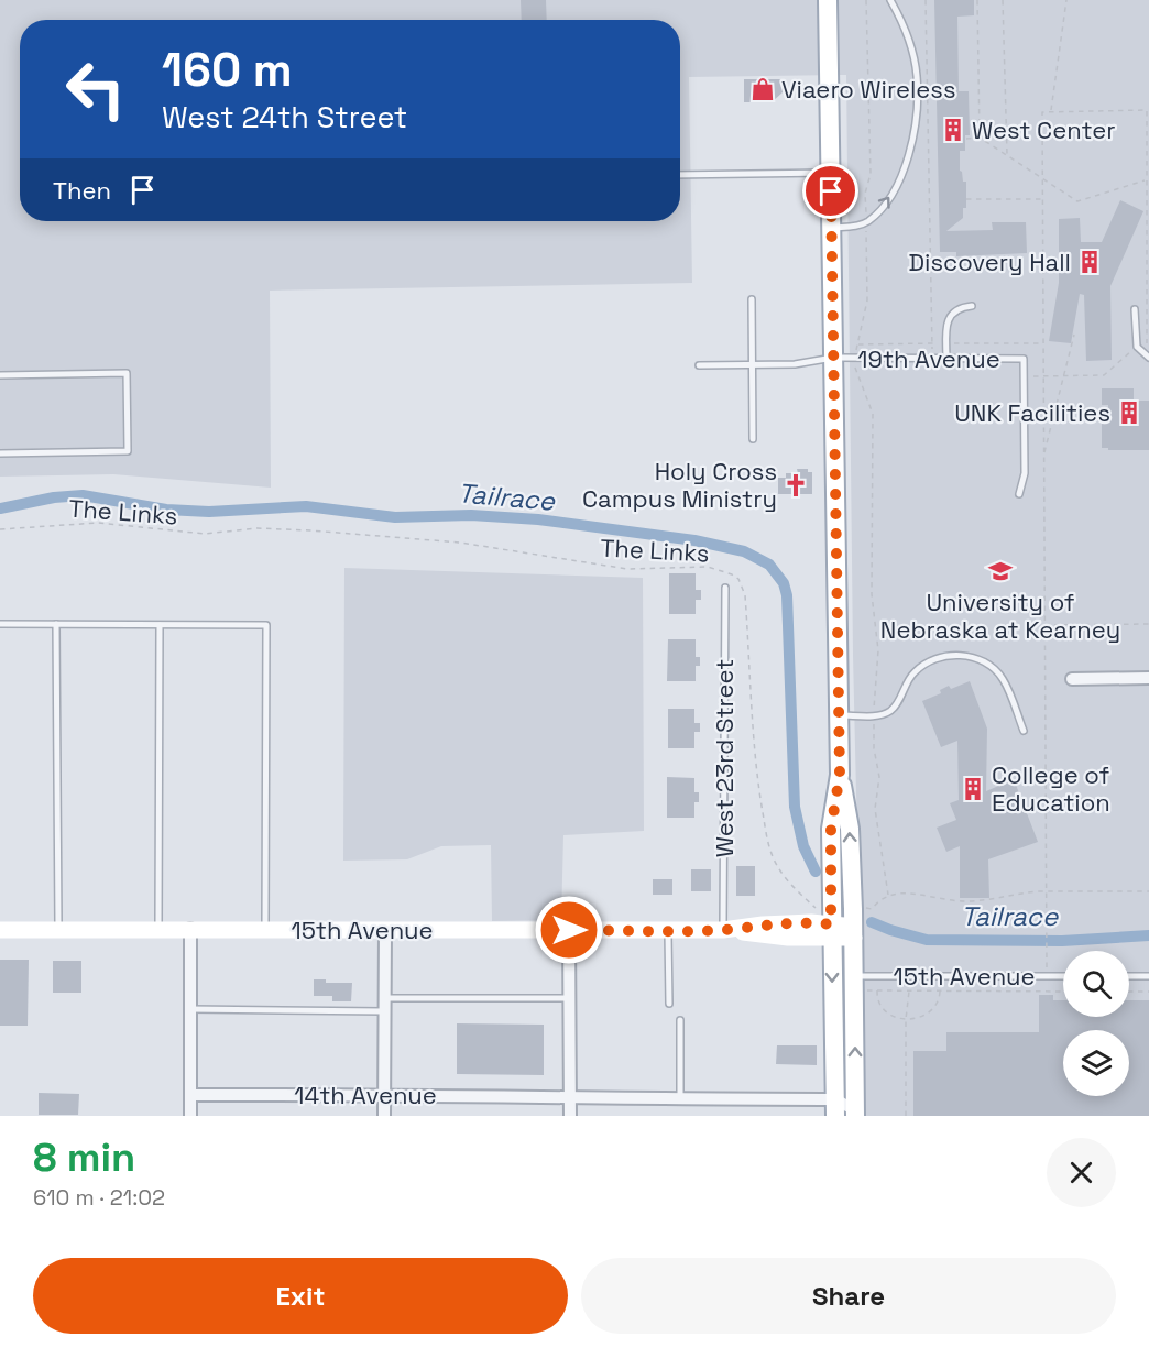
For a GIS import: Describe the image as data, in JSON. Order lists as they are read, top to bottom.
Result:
{
  "streets": {
    "street": ["15th Avenue", "14th Avenue"],
    "lane": ["19th Avenue", "West 23rd Street"],
    "path": ["The Links"]
  },
  "crossings": [
    ["The Links", "15th Avenue"],
    ["West 23rd Street", "15th Avenue"]
  ],
  "water": ["Tailrace"],
  "places": {
    "shop": ["Viaero Wireless"],
    "building": [
      "West Center",
      "Discovery Hall",
      "UNK Facilities",
      "College of Education"
    ],
    "church": ["Holy Cross Campus Ministry"],
    "school or university": ["University of Nebraska at Kearney"]
  },
  "page": {
    "turn": ["160 m", "West 24th Street"],
    "then": "Then",
    "heading": ["8 min", "610 m · 21:02"],
    "buttons": ["Exit", "Share"]
  }
}
